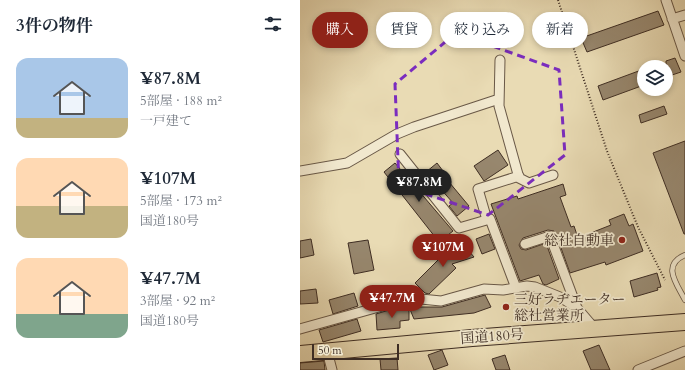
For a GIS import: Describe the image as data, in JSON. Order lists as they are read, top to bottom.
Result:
{
  "streets": {
    "highway": ["国道180号"]
  },
  "places": ["総社自動車", "三好ラヂエーター 総社営業所"],
  "scale_bar": "50 m",
  "page": {
    "heading": "3件の物件",
    "chip": [
      "購入",
      "賃貸",
      "絞り込み",
      "新着"
    ],
    "list": [
      {
        "name": "¥87.8M",
        "note": "5部屋 · 188 m² · 一戸建て"
      },
      {
        "name": "¥107M",
        "note": "5部屋 · 173 m² · 国道180号"
      },
      {
        "name": "¥47.7M",
        "note": "3部屋 · 92 m² · 国道180号"
      }
    ],
    "price": ["¥87.8M", "¥107M", "¥47.7M"],
    "scale": "50 m"
  }
}
